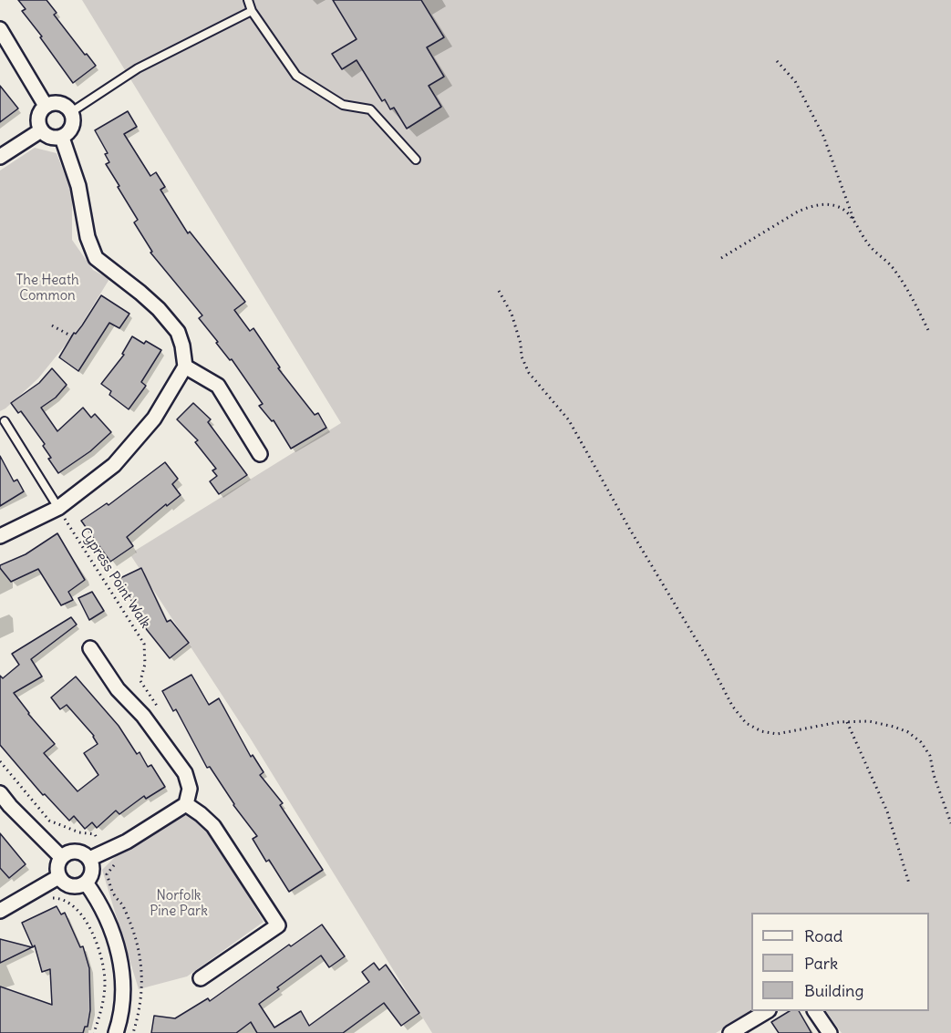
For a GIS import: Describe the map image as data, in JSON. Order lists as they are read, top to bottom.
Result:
{
  "streets": {
    "path": ["Cypress Point Walk"]
  },
  "parks": ["The Heath Common", "Norfolk Pine Park"],
  "legend": ["Road", "Park", "Building"]
}
